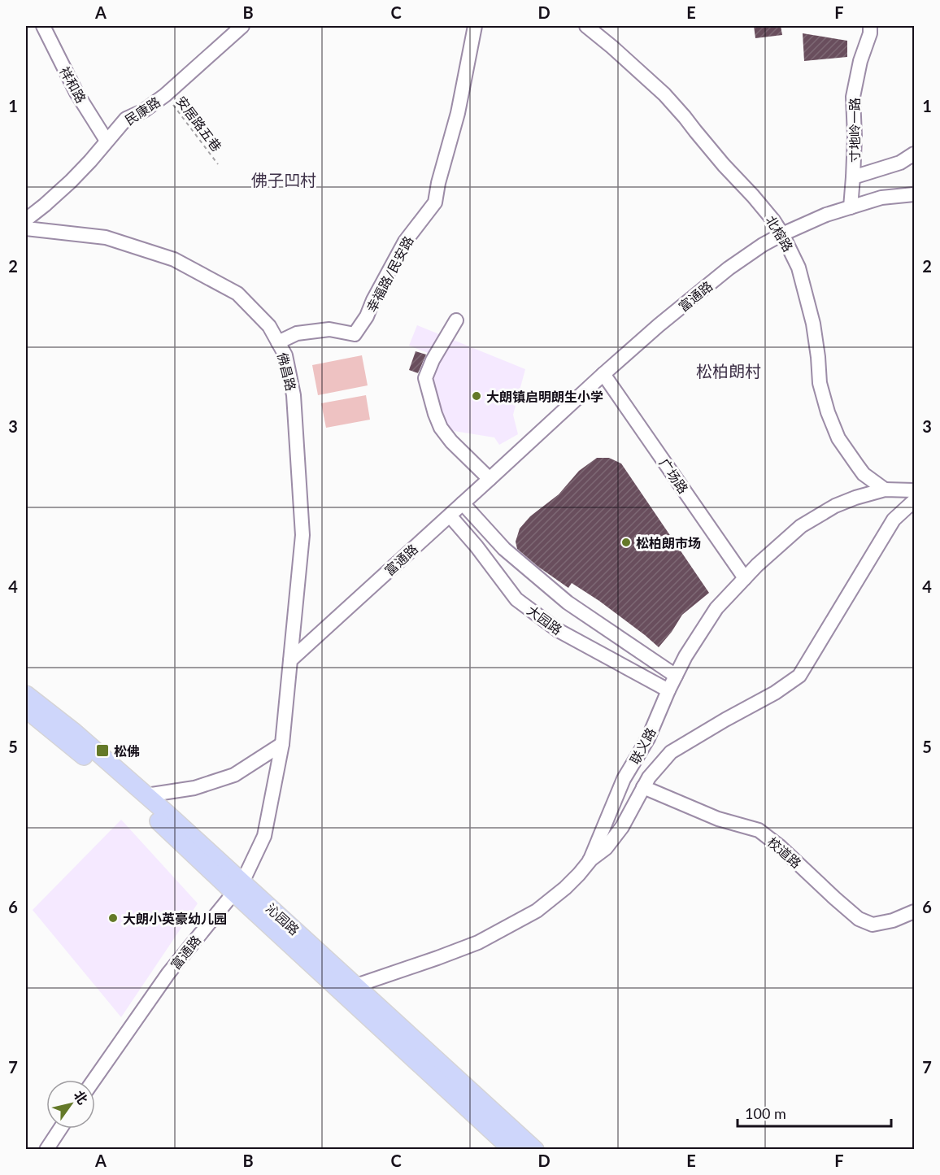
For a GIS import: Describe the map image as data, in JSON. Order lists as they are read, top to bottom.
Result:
{
  "streets": {
    "main road": ["沁园路"],
    "street": [
      "祥和路",
      "民康路",
      "寸地岭一路",
      "北榕路",
      "幸福路/民安路",
      "富通路",
      "佛昌路",
      "广场路",
      "大园路",
      "联义路",
      "校道路"
    ],
    "path": ["安居路五巷"]
  },
  "crossings": [
    ["祥和路", "民康路"],
    ["民康路", "安居路五巷"],
    ["寸地岭一路", "富通路"],
    ["北榕路", "富通路"],
    ["北榕路", "联义路"],
    ["幸福路/民安路", "佛昌路"],
    ["富通路", "佛昌路"],
    ["富通路", "广场路"],
    ["富通路", "大园路"],
    ["富通路", "沁园路"],
    ["广场路", "联义路"],
    ["大园路", "联义路"],
    ["联义路", "沁园路"]
  ],
  "districts": ["佛子凹村", "松柏朗村"],
  "places": {
    "other": ["大朗镇启明朗生小学", "松柏朗市场", "大朗小英豪幼儿园"],
    "transit": ["松佛"]
  },
  "scale_bar": "100 m",
  "north": "top right",
  "grid": {
    "columns": [
      "A",
      "B",
      "C",
      "D",
      "E",
      "F"
    ],
    "rows": [
      "1",
      "2",
      "3",
      "4",
      "5",
      "6",
      "7"
    ]
  }
}
